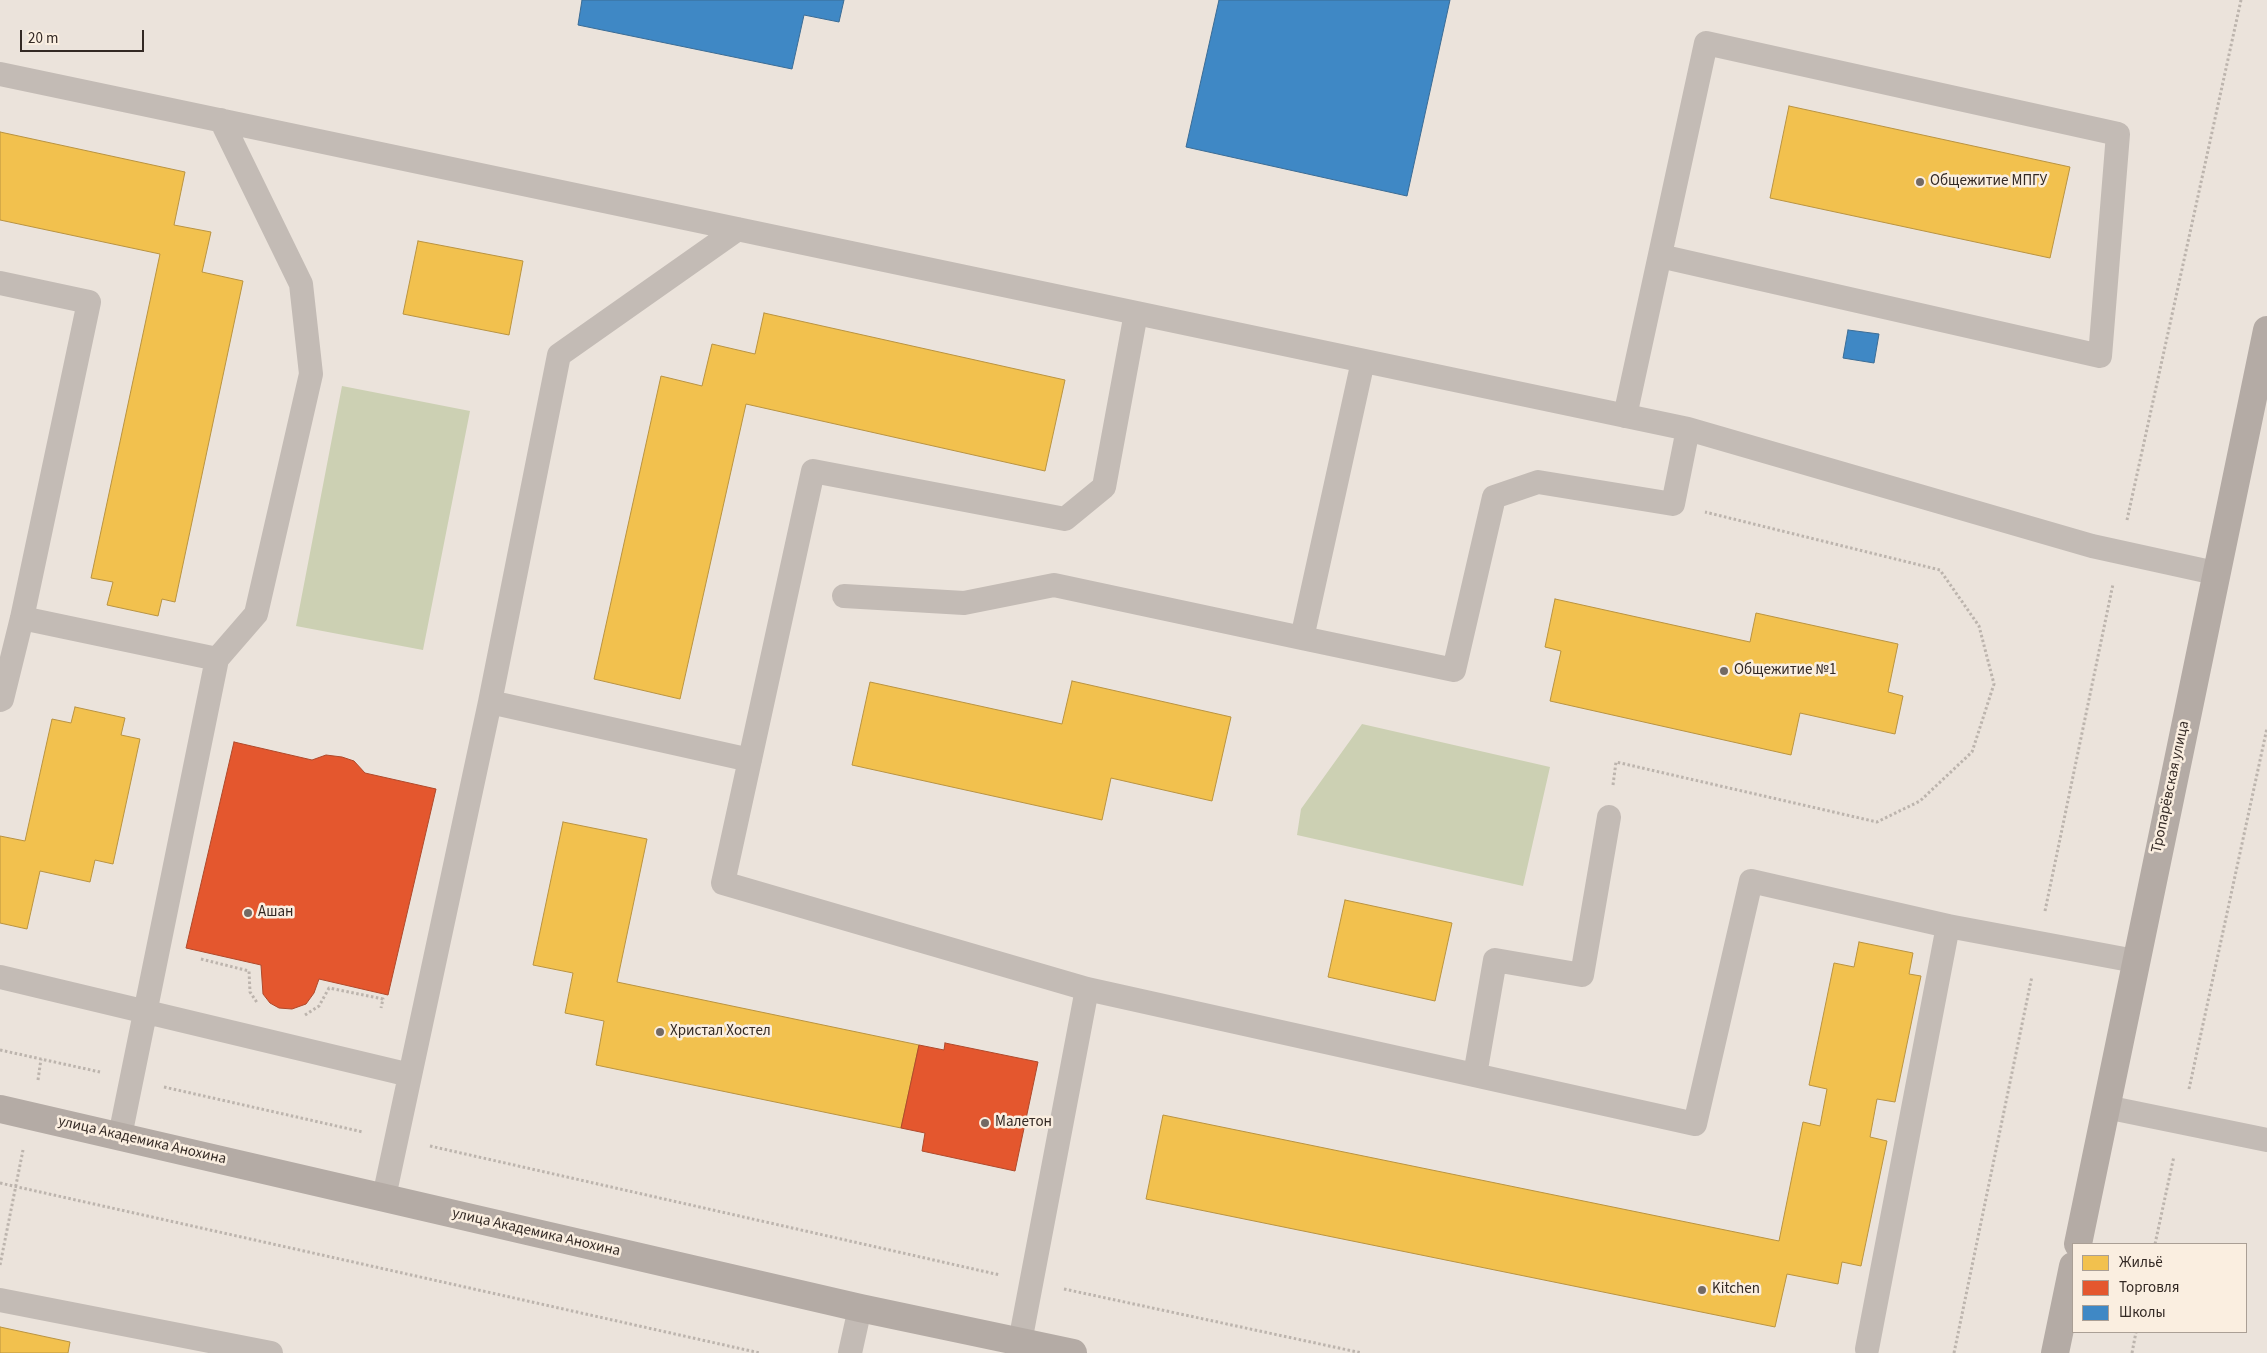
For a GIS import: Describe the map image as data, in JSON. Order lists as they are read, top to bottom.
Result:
{
  "streets": {
    "street": ["Тропарёвская улица", "улица Академика Анохина"]
  },
  "places": [
    "Общежитие МПГУ",
    "Общежитие №1",
    "Ашан",
    "Христал Хостел",
    "Малетон",
    "Kitchen"
  ],
  "legend": ["Жильё", "Торговля", "Школы"],
  "scale_bar": "20 m"
}
